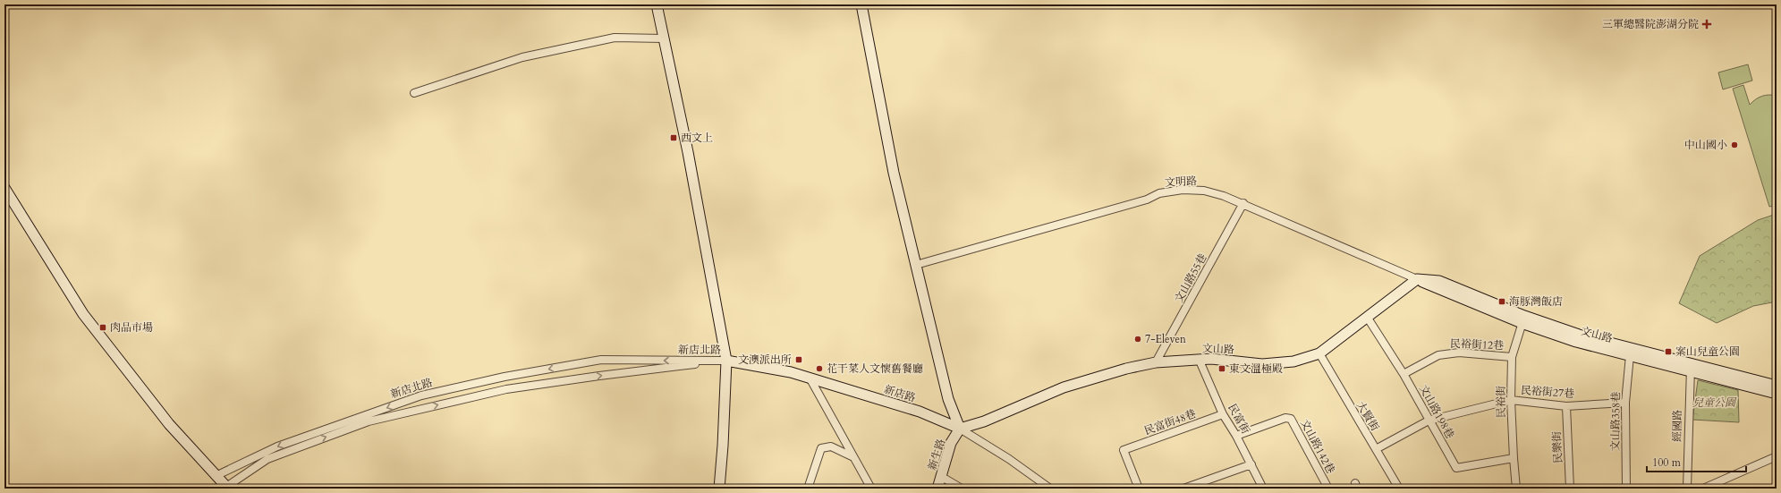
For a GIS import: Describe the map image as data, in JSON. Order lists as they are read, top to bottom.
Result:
{
  "streets": {
    "main road": ["文山路", "新店路", "新生路"],
    "street": [
      "文明路",
      "文山路55巷",
      "民裕街12巷",
      "新店北路",
      "民裕街27巷",
      "民裕街",
      "文山路198巷",
      "大賢街",
      "民富街",
      "文山路358巷",
      "民富街48巷",
      "經國路",
      "文山路142巷",
      "民樂街"
    ]
  },
  "crossings": [
    ["文明路", "文山路55巷"],
    ["文明路", "文山路"],
    ["文山路55巷", "文山路"],
    ["文山路", "新店路"],
    ["文山路", "民裕街"],
    ["文山路", "文山路198巷"],
    ["文山路", "大賢街"],
    ["文山路", "民富街"],
    ["文山路", "文山路358巷"],
    ["文山路", "經國路"],
    ["文山路", "新生路"],
    ["民裕街12巷", "民裕街"],
    ["民裕街12巷", "文山路198巷"],
    ["新店北路", "新店路"],
    ["民裕街27巷", "民裕街"],
    ["民裕街27巷", "文山路358巷"],
    ["民裕街27巷", "民樂街"],
    ["新店路", "新生路"],
    ["民裕街", "文山路198巷"],
    ["民富街", "民富街48巷"],
    ["民富街", "文山路142巷"]
  ],
  "parks": ["兒童公園"],
  "places": {
    "health": ["三軍總醫院澎湖分院"],
    "transit": [
      "西文上",
      "海豚灣飯店",
      "肉品市場",
      "案山兒童公園",
      "文澳派出所",
      "東文溫極殿"
    ],
    "other": ["中山國小", "7-Eleven", "花干菜人文懷舊餐廳"]
  },
  "scale_bar": "100 m"
}
